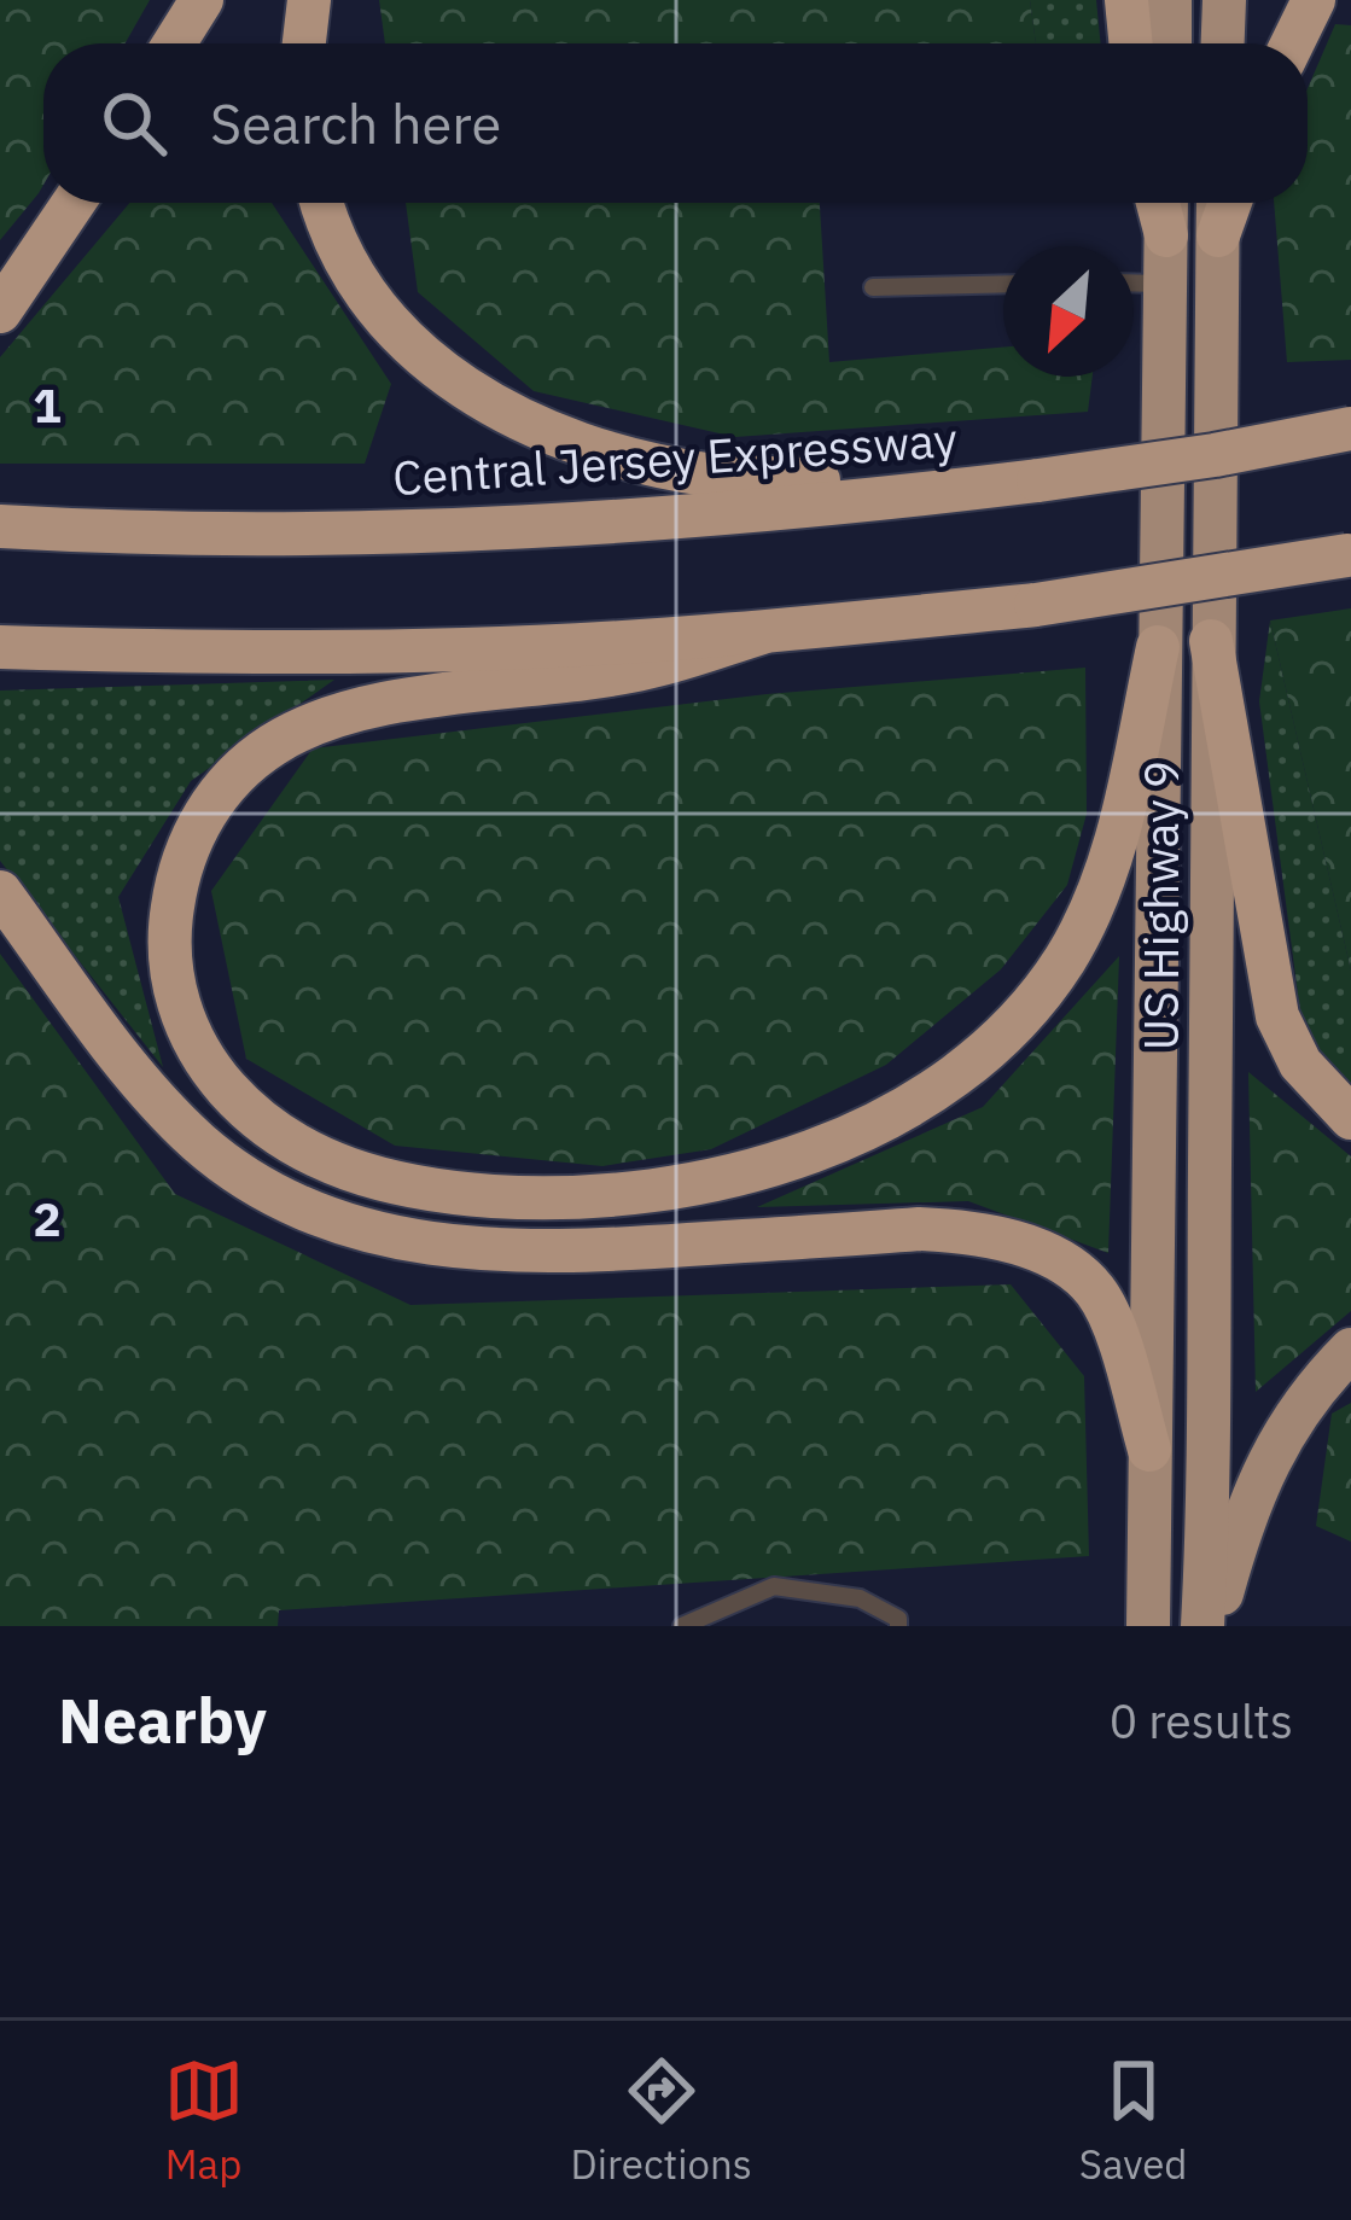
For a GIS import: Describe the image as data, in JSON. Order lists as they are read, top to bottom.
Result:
{
  "streets": {
    "highway": ["Central Jersey Expressway", "US Highway 9"]
  },
  "north": "bottom left",
  "page": {
    "search": "Search here",
    "heading": ["Nearby", "0 results"],
    "nav": ["Map", "Directions", "Saved"]
  },
  "grid": {
    "rows": ["1", "2"]
  }
}
